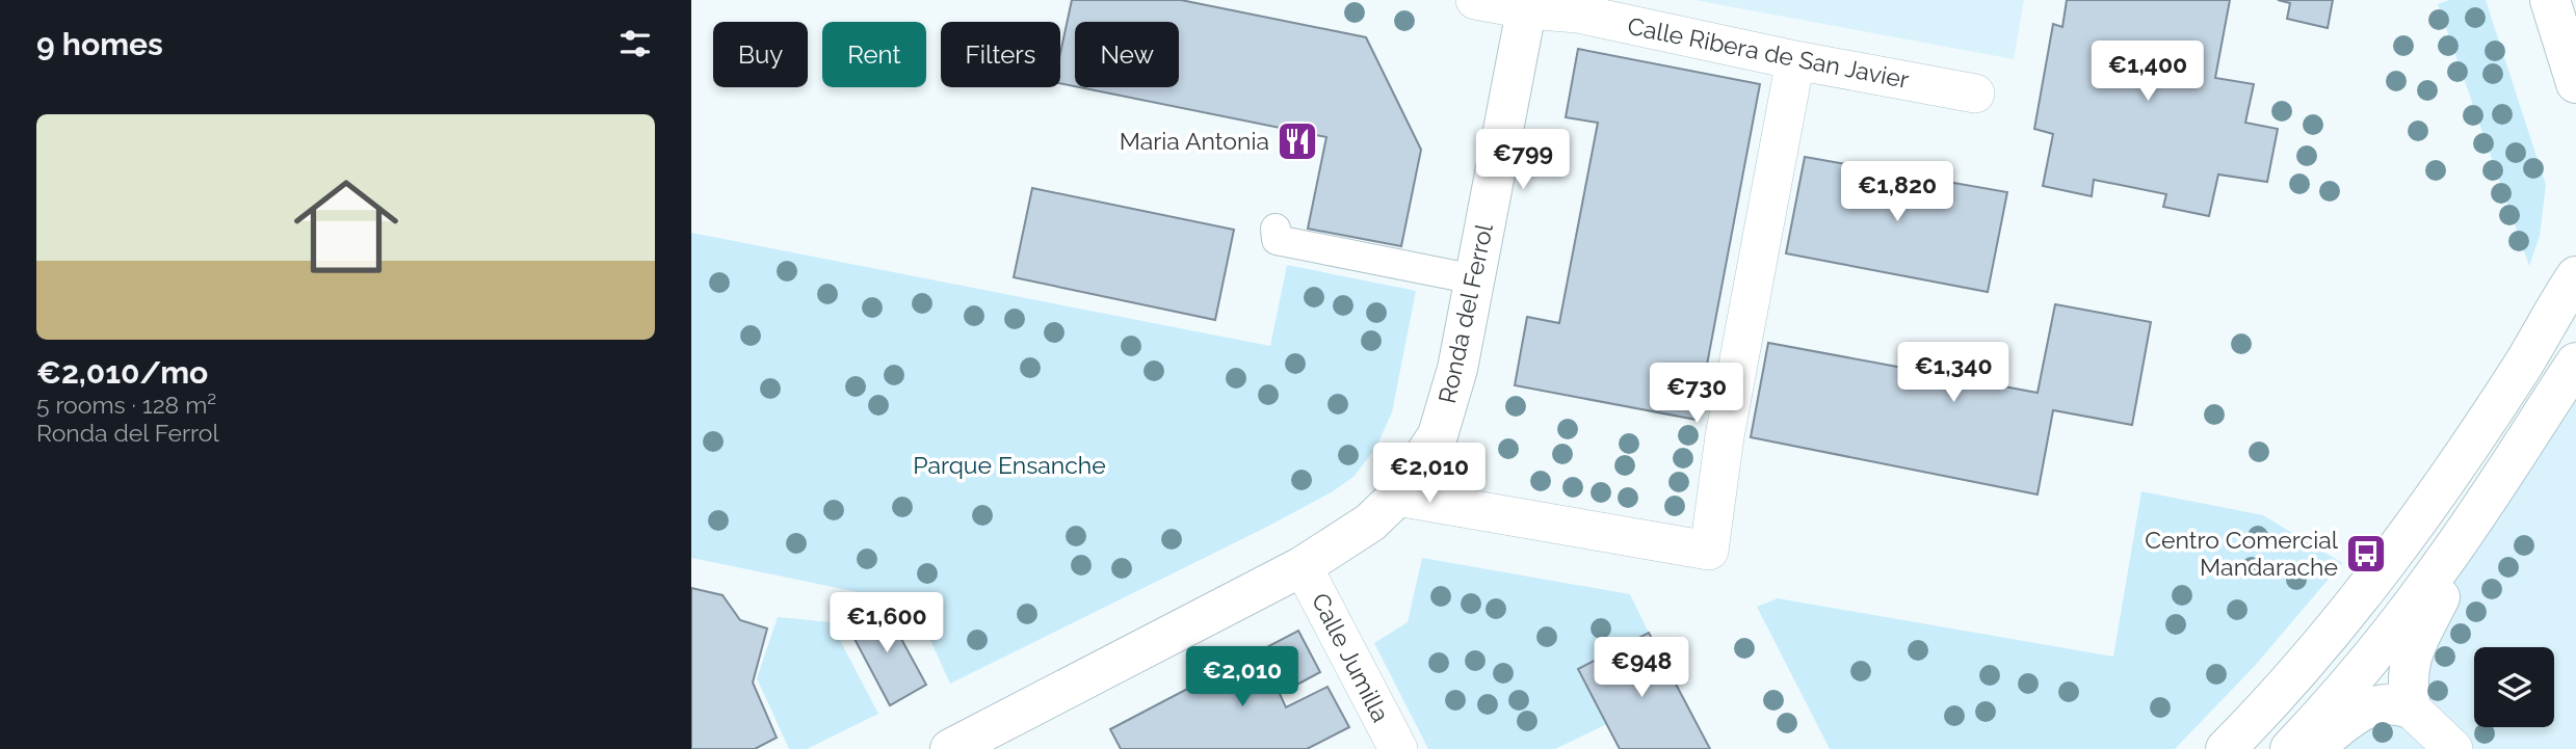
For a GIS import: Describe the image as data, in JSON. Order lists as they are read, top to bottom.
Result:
{
  "streets": {
    "main road": ["Ronda del Ferrol"],
    "street": ["Calle Ribera de San Javier", "Calle Jumilla"]
  },
  "crossings": [
    ["Calle Ribera de San Javier", "Ronda del Ferrol"],
    ["Ronda del Ferrol", "Calle Jumilla"]
  ],
  "parks": ["Parque Ensanche"],
  "places": {
    "restaurant": ["Maria Antonia"],
    "bus stop": ["Centro Comercial Mandarache"]
  },
  "page": {
    "heading": "9 homes",
    "chip": [
      "Buy",
      "Rent",
      "Filters",
      "New"
    ],
    "price": [
      "€1,400",
      "€799",
      "€1,820",
      "€1,340",
      "€730",
      "€2,010",
      "€1,600",
      "€948",
      "€2,010"
    ],
    "list": [
      {
        "name": "€2,010/mo",
        "note": "5 rooms · 128 m² · Ronda del Ferrol"
      }
    ]
  }
}
